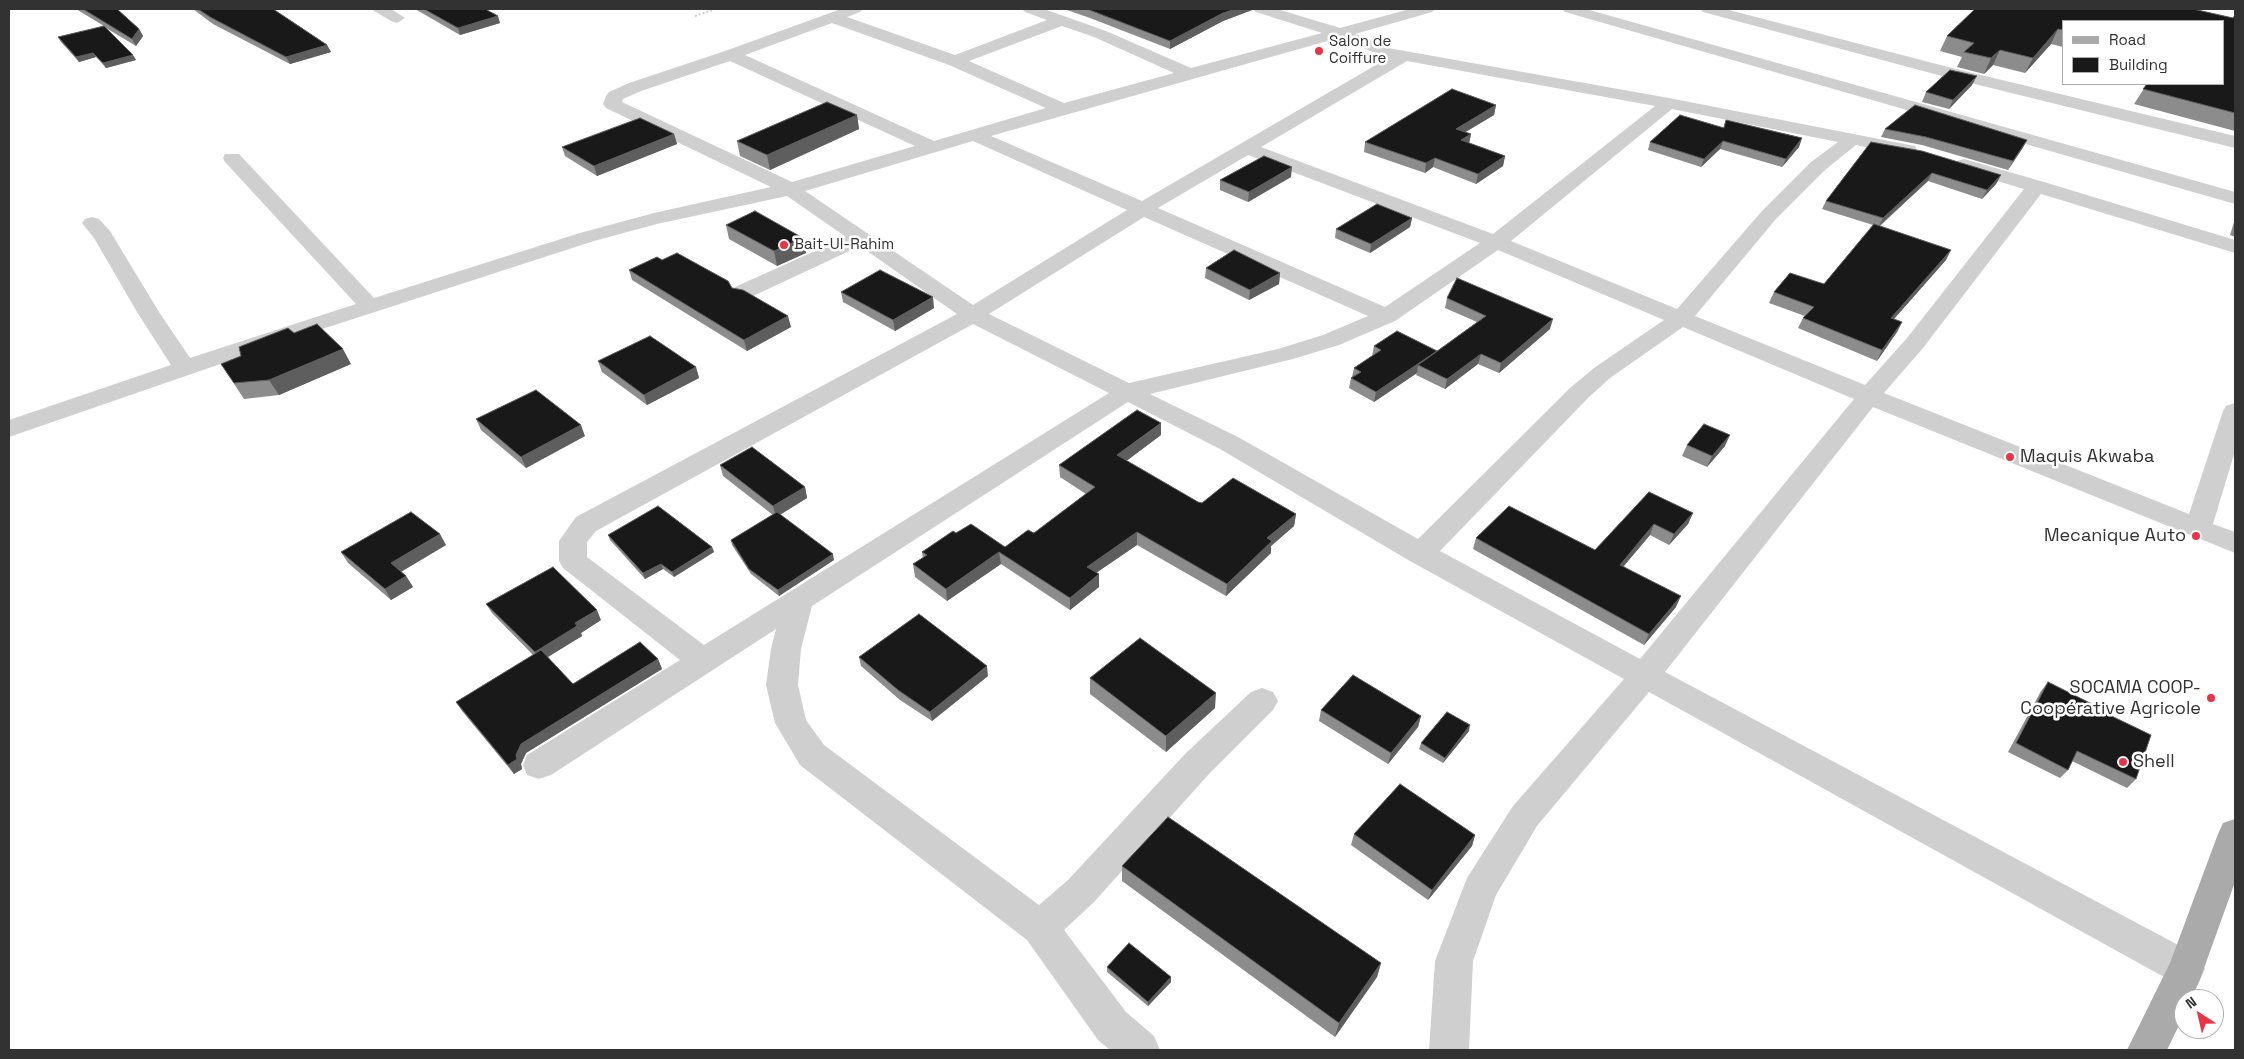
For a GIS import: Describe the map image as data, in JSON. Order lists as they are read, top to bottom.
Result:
{
  "places": [
    "Salon de Coiffure",
    "Bait-Ul-Rahim",
    "Maquis Akwaba",
    "Mecanique Auto",
    "SOCAMA COOP- Coopérative Agricole",
    "Shell"
  ],
  "legend": ["Road", "Building"],
  "north": "top left"
}
